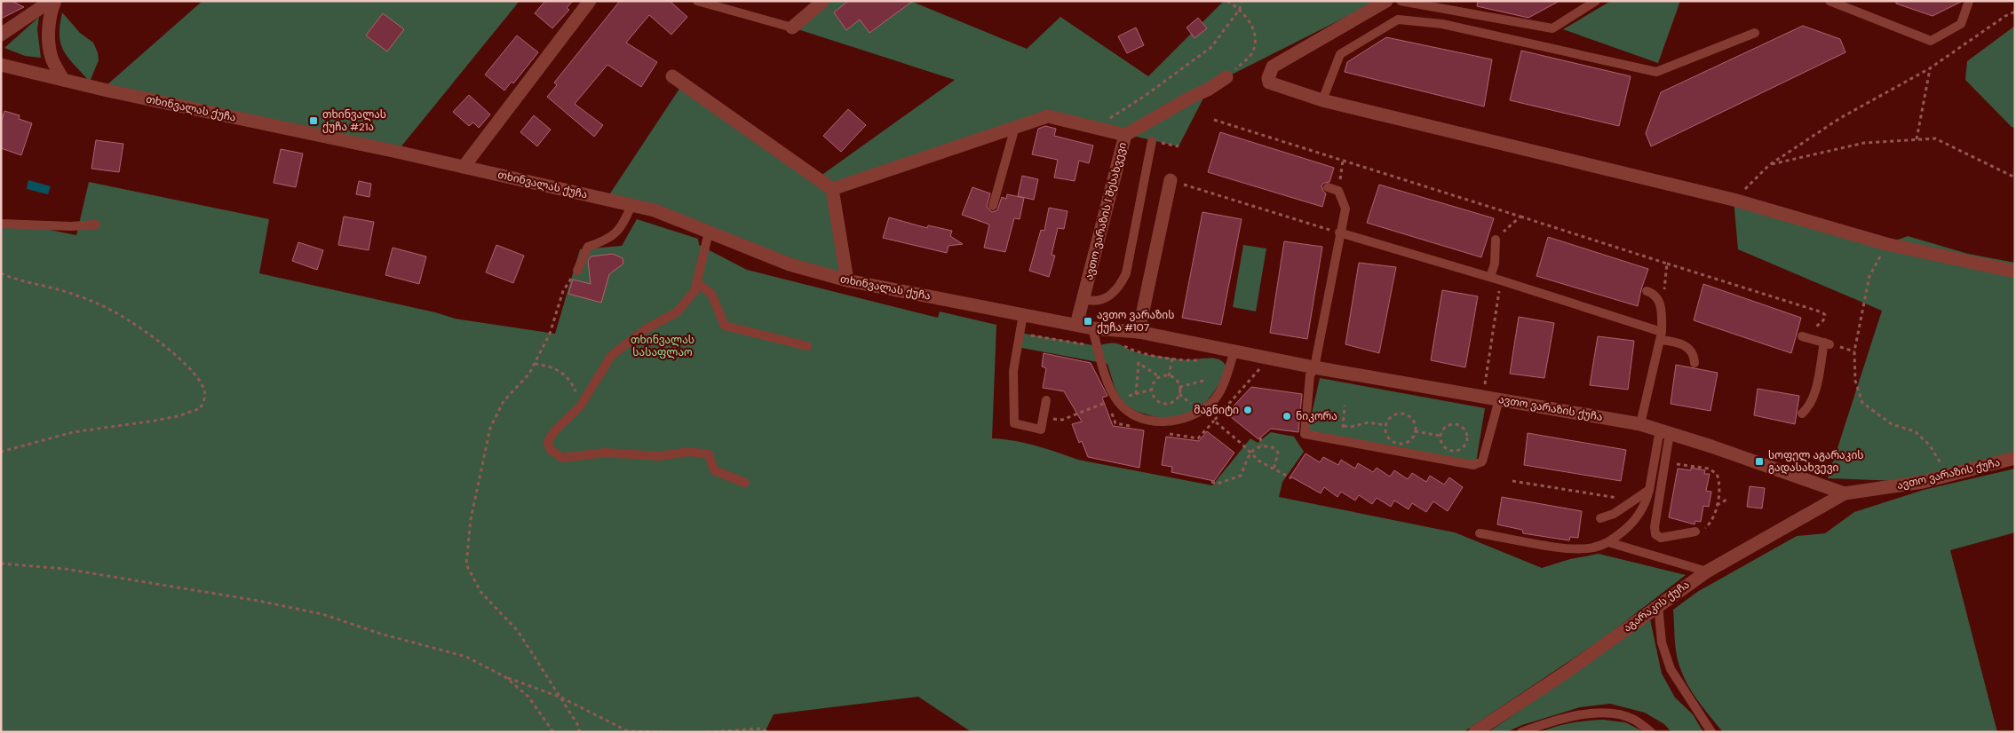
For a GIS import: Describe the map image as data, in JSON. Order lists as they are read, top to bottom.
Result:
{
  "streets": {
    "street": [
      "თხინვალას ქუჩა",
      "ავთო ვარაზის I შესახვევი",
      "ავთო ვარაზის ქუჩა",
      "აგარაკის ქუჩა"
    ]
  },
  "crossings": [
    ["თხინვალას ქუჩა", "ავთო ვარაზის I შესახვევი"],
    ["თხინვალას ქუჩა", "ავთო ვარაზის ქუჩა"],
    ["ავთო ვარაზის I შესახვევი", "ავთო ვარაზის ქუჩა"],
    ["ავთო ვარაზის ქუჩა", "აგარაკის ქუჩა"]
  ],
  "parks": ["თხინვალას სასაფლაო"],
  "places": {
    "transit": ["თხინვალას ქუჩა #21ა", "ავთო ვარაზის ქუჩა #107", "სოფელ აგარაკის გადასახვევი"],
    "other": ["მაგნიტი", "ნიკორა"]
  }
}
